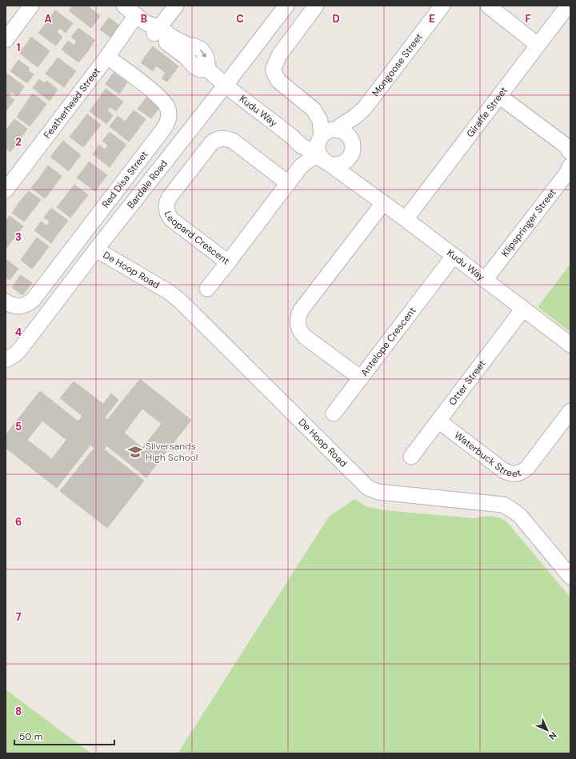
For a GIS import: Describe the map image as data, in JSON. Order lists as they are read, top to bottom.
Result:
{
  "streets": {
    "street": [
      "Mongoose Street",
      "Featherhead Street",
      "Kudu Way",
      "Giraffe Street",
      "Red Disa Street",
      "Bardale Road",
      "Klipspringer Street",
      "Leopard Crescent",
      "De Hoop Road",
      "Antelope Crescent",
      "Otter Street",
      "Waterbuck Street"
    ]
  },
  "crossings": [
    ["Mongoose Street", "Kudu Way"],
    ["Mongoose Street", "Leopard Crescent"],
    ["Featherhead Street", "Kudu Way"],
    ["Featherhead Street", "Red Disa Street"],
    ["Kudu Way", "Giraffe Street"],
    ["Kudu Way", "Bardale Road"],
    ["Kudu Way", "Klipspringer Street"],
    ["Kudu Way", "Leopard Crescent"],
    ["Kudu Way", "Antelope Crescent"],
    ["Kudu Way", "Otter Street"],
    ["Bardale Road", "De Hoop Road"],
    ["Otter Street", "Waterbuck Street"]
  ],
  "places": {
    "school or university": ["Silversands High School"]
  },
  "scale_bar": "50 m",
  "north": "bottom right",
  "grid": {
    "columns": [
      "A",
      "B",
      "C",
      "D",
      "E",
      "F"
    ],
    "rows": [
      "1",
      "2",
      "3",
      "4",
      "5",
      "6",
      "7",
      "8"
    ]
  }
}
